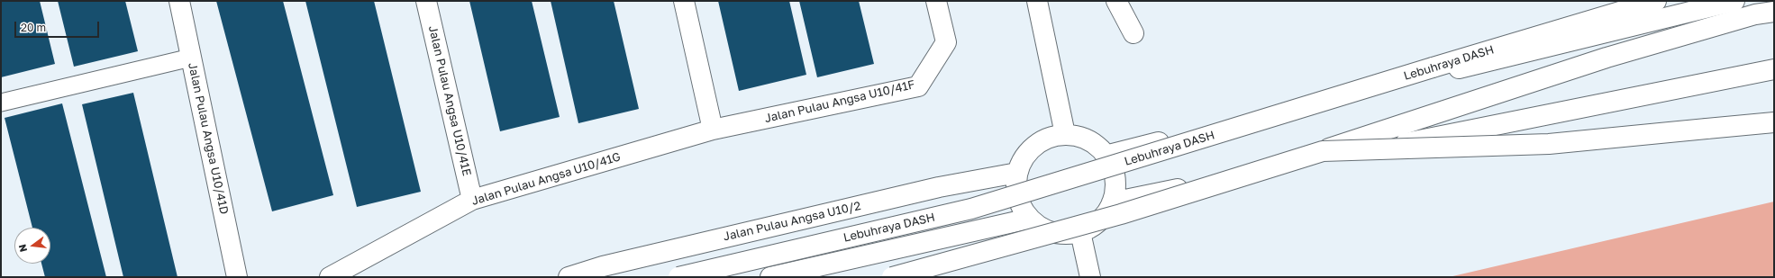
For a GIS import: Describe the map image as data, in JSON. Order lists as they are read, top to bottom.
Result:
{
  "streets": {
    "main road": [
      "Lebuhraya DASH",
      "Jalan Pulau Angsa U10/41E",
      "Jalan Pulau Angsa U10/41F",
      "Jalan Pulau Angsa U10/41D",
      "Jalan Pulau Angsa U10/41G",
      "Jalan Pulau Angsa U10/2"
    ]
  },
  "crossings": [
    ["Jalan Pulau Angsa U10/41E", "Jalan Pulau Angsa U10/41G"],
    ["Jalan Pulau Angsa U10/41F", "Jalan Pulau Angsa U10/41G"]
  ],
  "scale_bar": "20 m",
  "north": "left"
}
